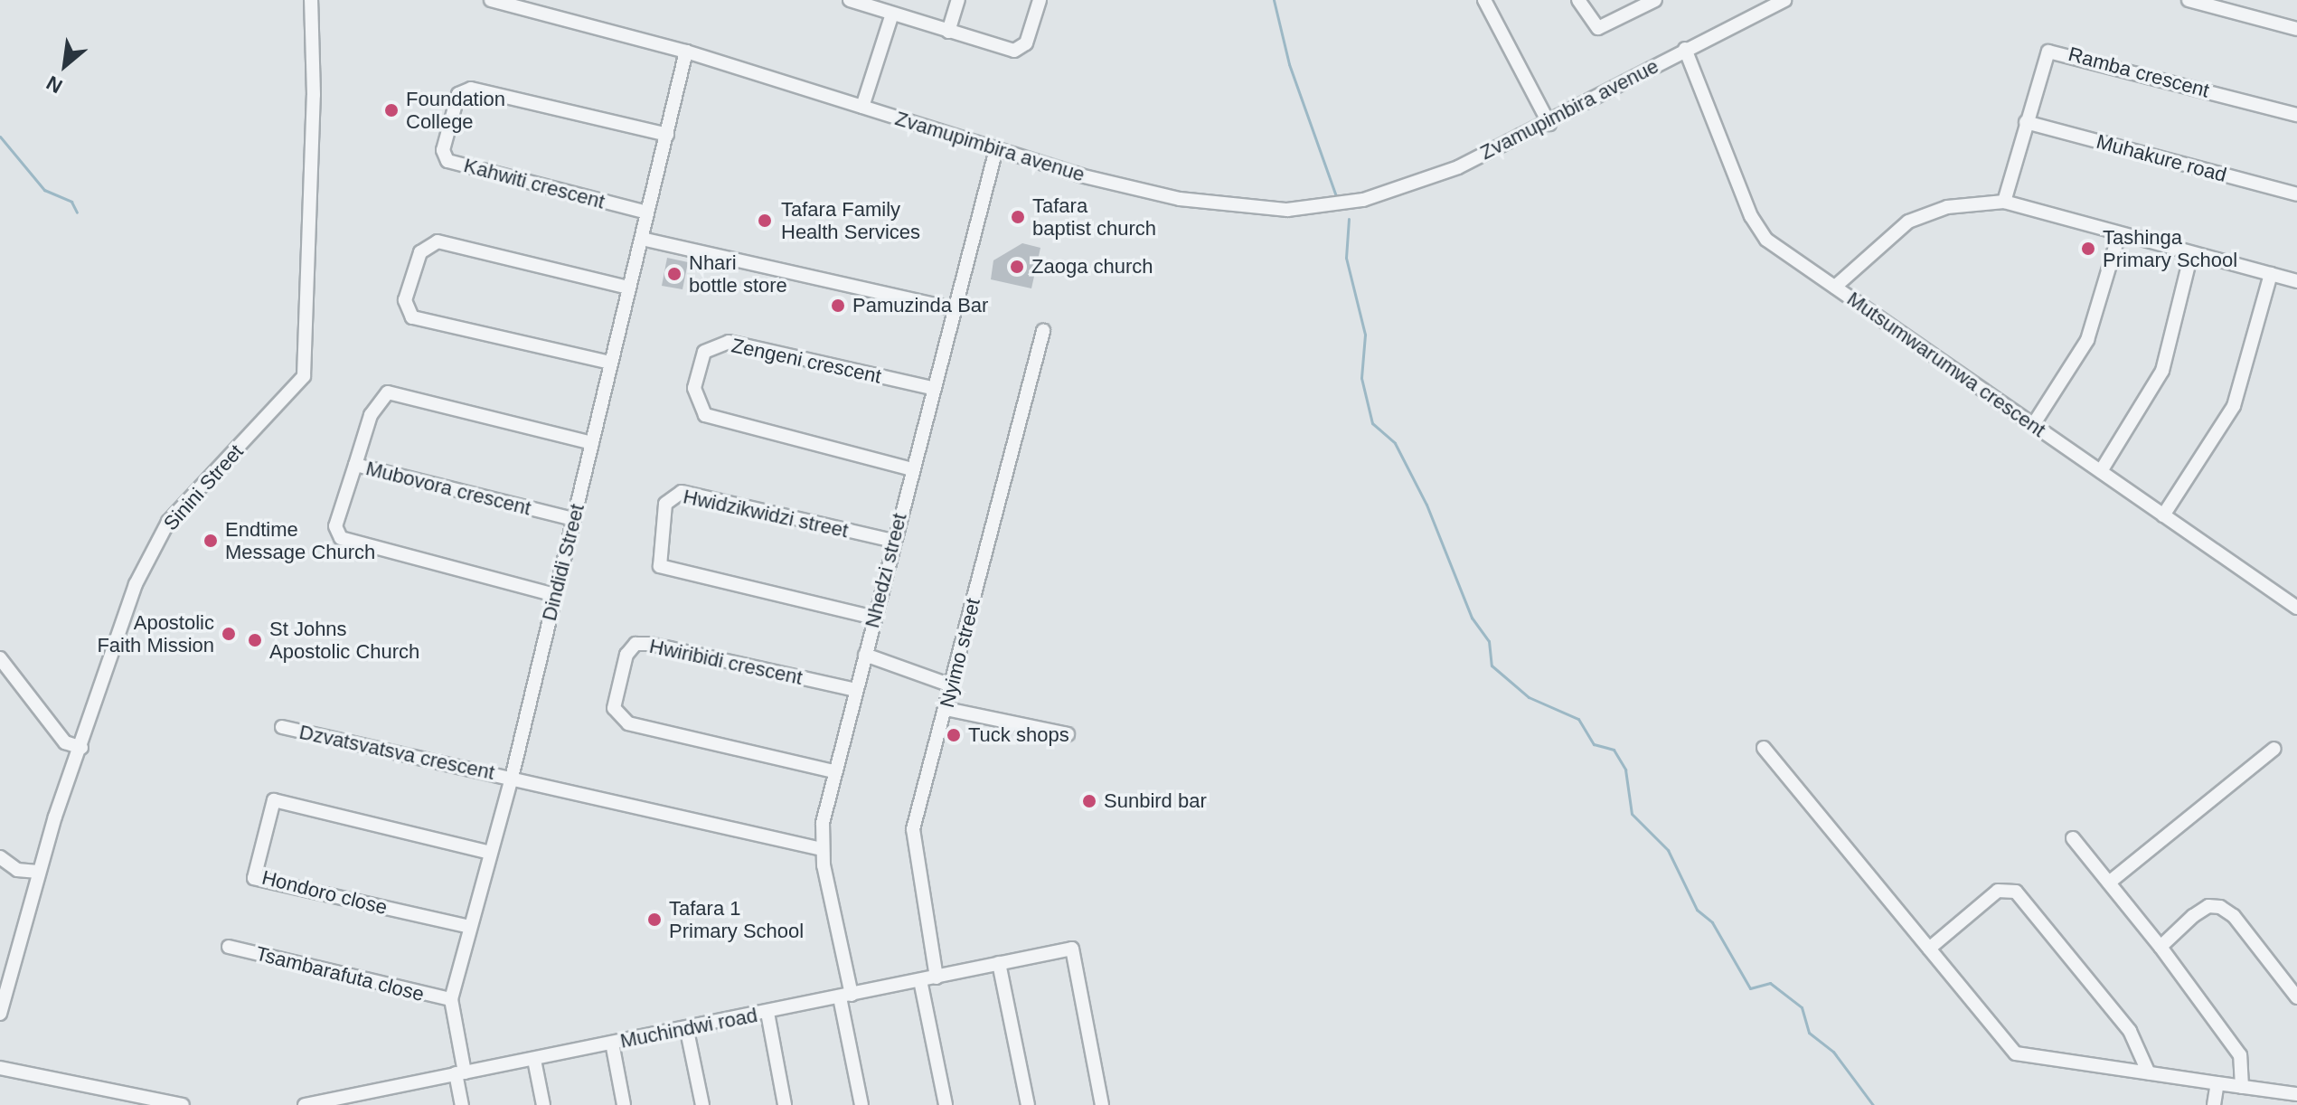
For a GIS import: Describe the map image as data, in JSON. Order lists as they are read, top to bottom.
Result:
{
  "streets": {
    "street": [
      "Ramba crescent",
      "Zvamupimbira avenue",
      "Muhakure road",
      "Kahwiti crescent",
      "Zengeni crescent",
      "Mutsumwarumwa crescent",
      "Sinini Street",
      "Mubovora crescent",
      "Hwidzikwidzi street",
      "Dindidi Street",
      "Nhedzi street",
      "Nyimo street",
      "Hwiribidi crescent",
      "Dzvatsvatsva crescent",
      "Hondoro close",
      "Tsambarafuta close",
      "Muchindwi road"
    ]
  },
  "crossings": [
    ["Ramba crescent", "Muhakure road"],
    ["Zvamupimbira avenue", "Mutsumwarumwa crescent"],
    ["Zvamupimbira avenue", "Dindidi Street"],
    ["Zvamupimbira avenue", "Nhedzi street"],
    ["Kahwiti crescent", "Dindidi Street"],
    ["Zengeni crescent", "Nhedzi street"],
    ["Mubovora crescent", "Dindidi Street"],
    ["Hwidzikwidzi street", "Nhedzi street"],
    ["Dindidi Street", "Dzvatsvatsva crescent"],
    ["Dindidi Street", "Hondoro close"],
    ["Dindidi Street", "Tsambarafuta close"],
    ["Dindidi Street", "Muchindwi road"],
    ["Nhedzi street", "Hwiribidi crescent"],
    ["Nhedzi street", "Dzvatsvatsva crescent"],
    ["Nhedzi street", "Muchindwi road"],
    ["Nyimo street", "Muchindwi road"]
  ],
  "places": [
    "Foundation College",
    "Tafara baptist church",
    "Tafara Family Health Services",
    "Tashinga Primary School",
    "Zaoga church",
    "Nhari bottle store",
    "Pamuzinda Bar",
    "Endtime Message Church",
    "Apostolic Faith Mission",
    "St Johns Apostolic Church",
    "Tuck shops",
    "Sunbird bar",
    "Tafara 1 Primary School"
  ],
  "north": "bottom left"
}
